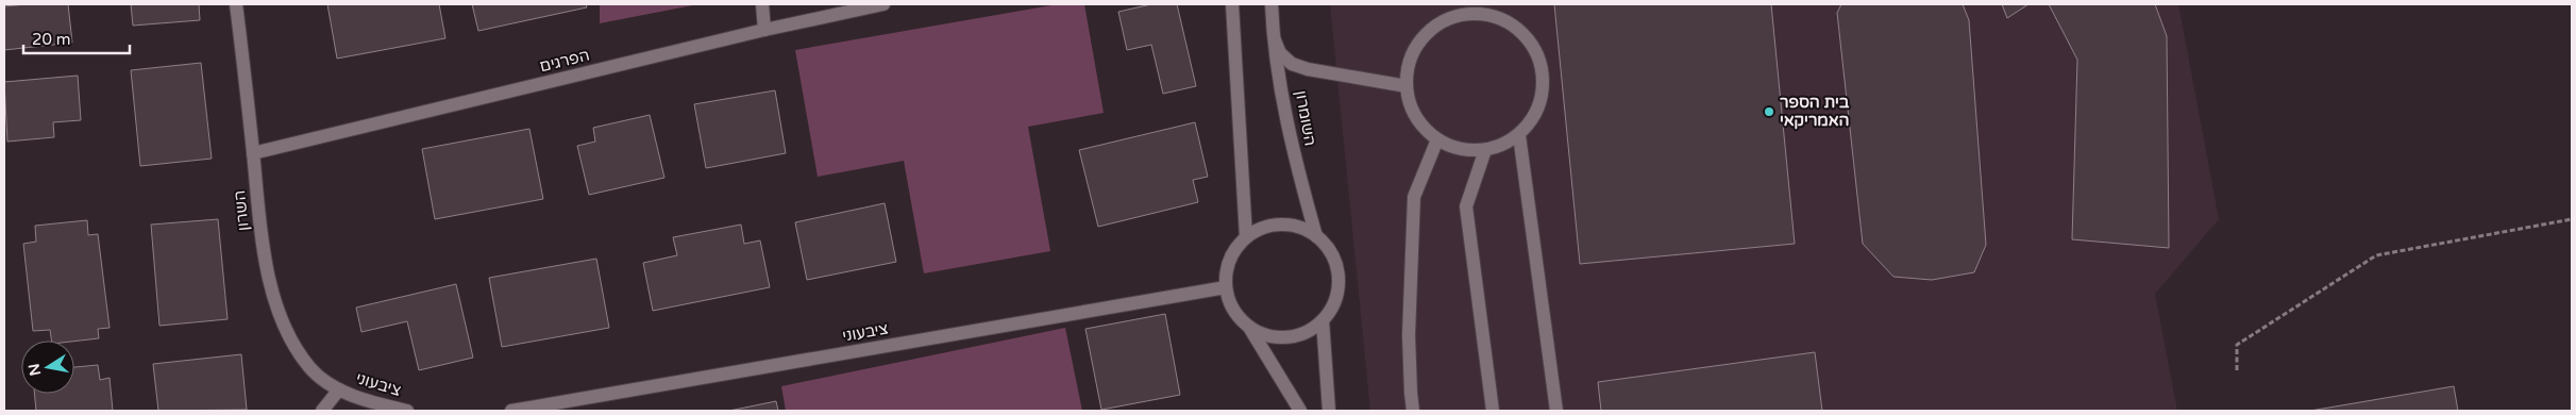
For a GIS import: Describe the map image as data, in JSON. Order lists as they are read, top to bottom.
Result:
{
  "streets": {
    "street": [
      "הפרגים",
      "השומרון",
      "השרון",
      "ציבעוני"
    ]
  },
  "crossings": [
    ["הפרגים", "השרון"],
    ["השומרון", "ציבעוני"],
    ["השרון", "ציבעוני"]
  ],
  "places": ["בית הספר האמריקאי"],
  "scale_bar": "20 m",
  "north": "left"
}
